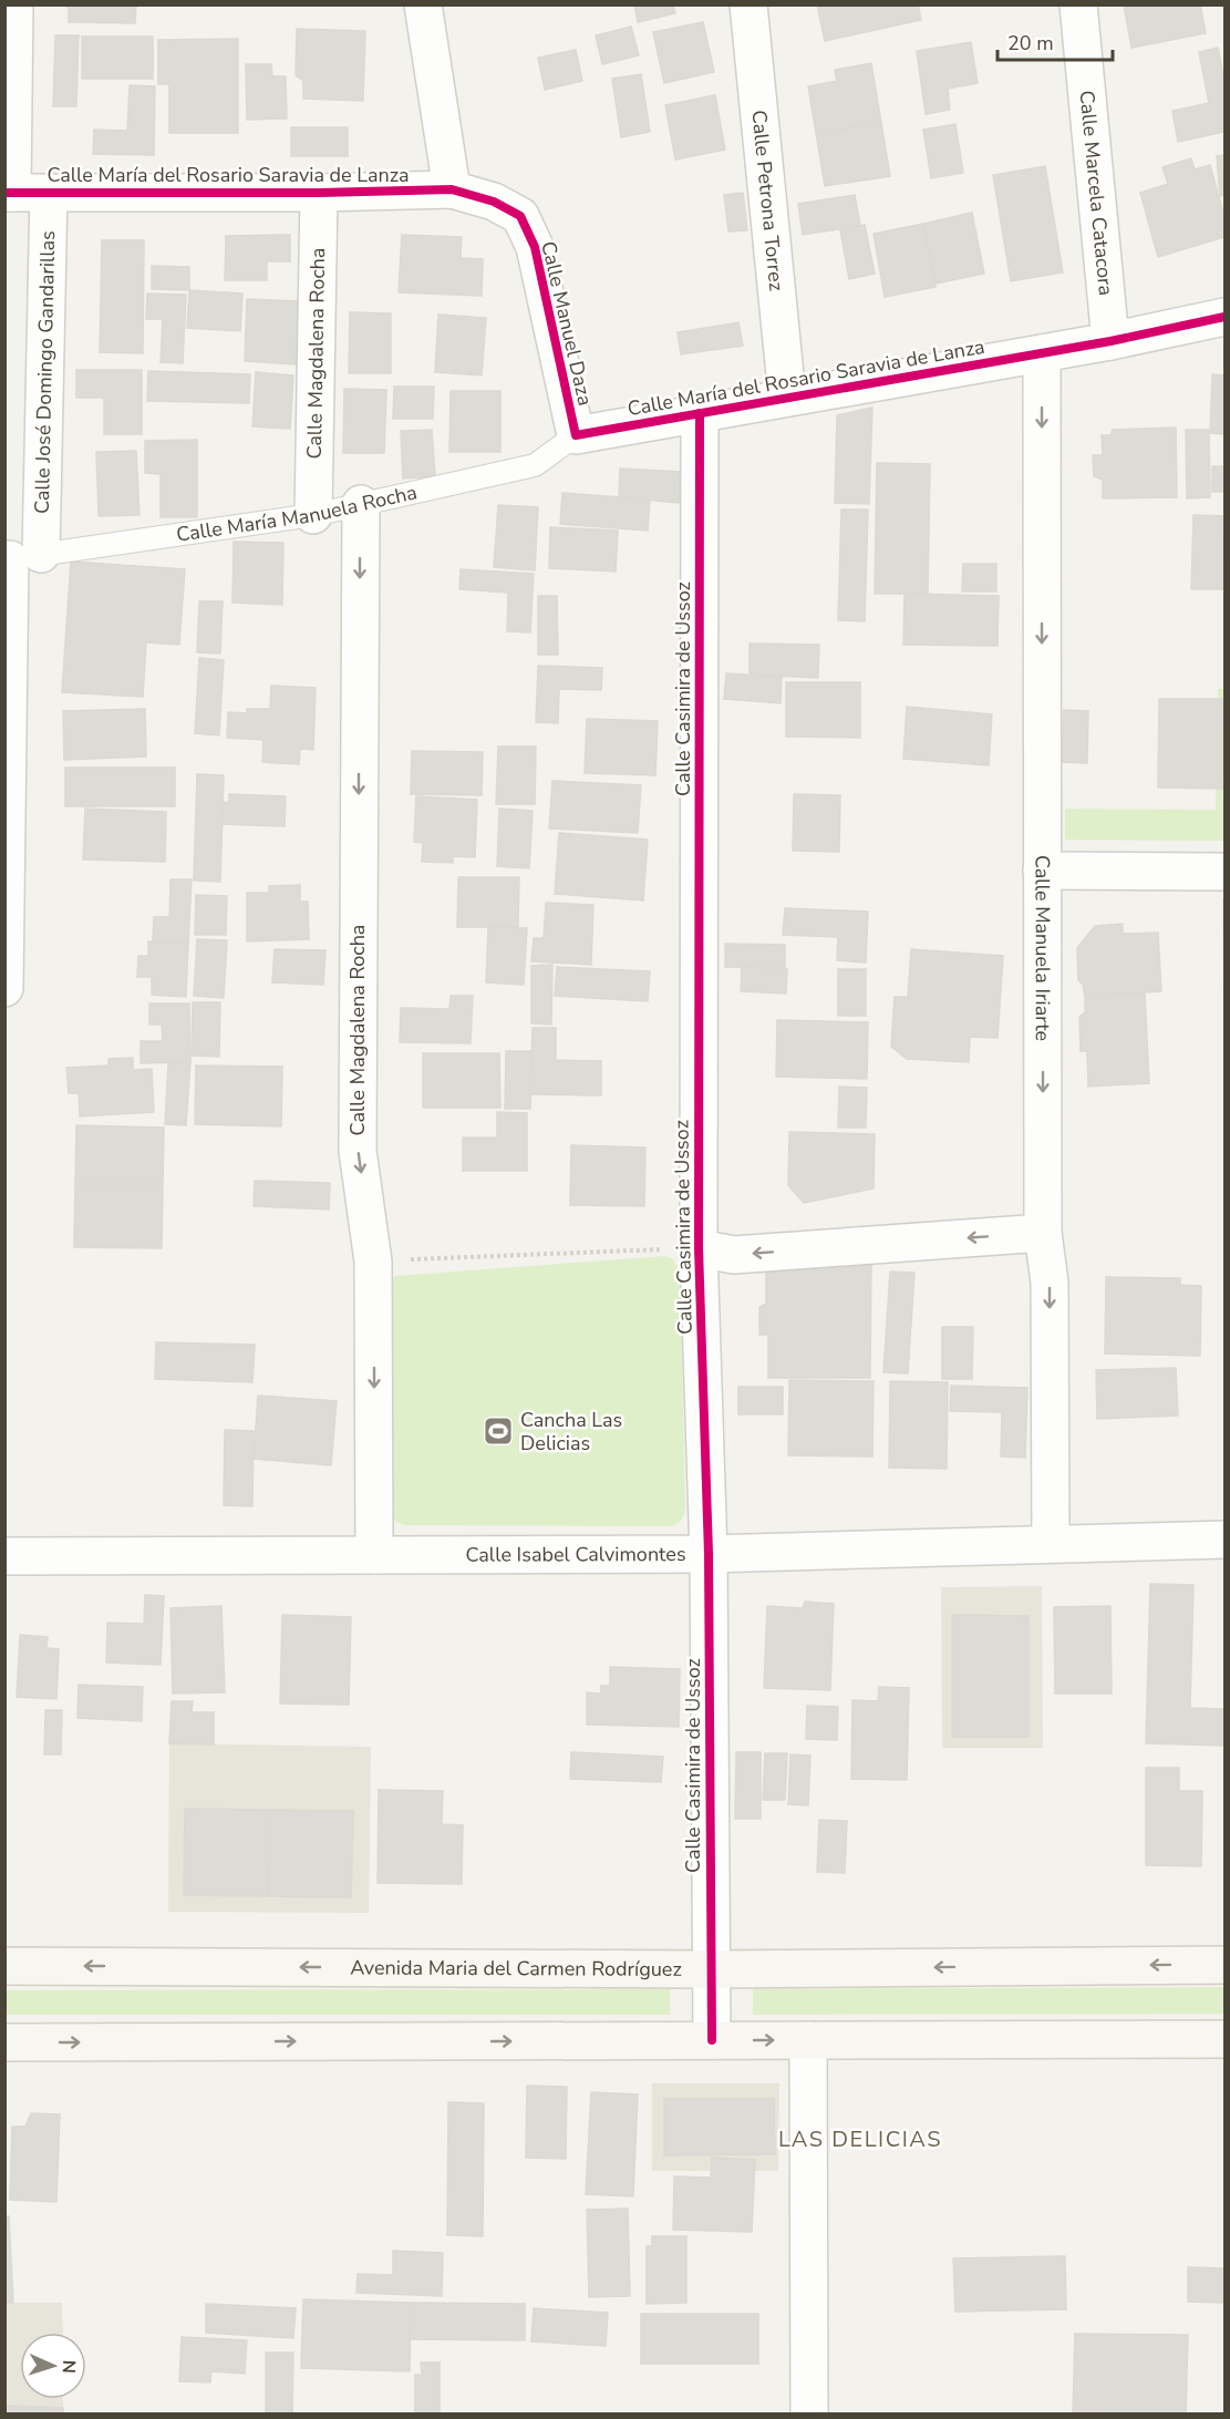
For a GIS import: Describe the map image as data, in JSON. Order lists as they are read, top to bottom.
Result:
{
  "streets": {
    "street": [
      "Calle María del Rosario Saravia de Lanza",
      "Calle Marcela Catacora",
      "Calle Petrona Torrez",
      "Calle Manuel Daza",
      "Calle Magdalena Rocha",
      "Calle José Domingo Gandarillas",
      "Calle Casimira de Ussoz",
      "Calle Manuela Iriarte",
      "Calle Isabel Calvimontes",
      "Avenida Maria del Carmen Rodríguez"
    ],
    "lane": ["Calle María Manuela Rocha"]
  },
  "crossings": [
    ["Calle María del Rosario Saravia de Lanza", "Calle Marcela Catacora"],
    ["Calle María del Rosario Saravia de Lanza", "Calle Petrona Torrez"],
    ["Calle María del Rosario Saravia de Lanza", "Calle Manuel Daza"],
    ["Calle María del Rosario Saravia de Lanza", "Calle Magdalena Rocha"],
    ["Calle María del Rosario Saravia de Lanza", "Calle José Domingo Gandarillas"],
    ["Calle María del Rosario Saravia de Lanza", "Calle María Manuela Rocha"],
    ["Calle María del Rosario Saravia de Lanza", "Calle Casimira de Ussoz"],
    ["Calle María del Rosario Saravia de Lanza", "Calle Manuela Iriarte"],
    ["Calle Manuel Daza", "Calle María Manuela Rocha"],
    ["Calle Magdalena Rocha", "Calle María Manuela Rocha"],
    ["Calle Magdalena Rocha", "Calle Isabel Calvimontes"],
    ["Calle José Domingo Gandarillas", "Calle María Manuela Rocha"],
    ["Calle Casimira de Ussoz", "Calle Isabel Calvimontes"],
    ["Calle Casimira de Ussoz", "Avenida Maria del Carmen Rodríguez"],
    ["Calle Manuela Iriarte", "Calle Isabel Calvimontes"]
  ],
  "one_way": ["Calle Magdalena Rocha", "Calle Manuela Iriarte"],
  "districts": ["LAS DELICIAS"],
  "places": {
    "sports": ["Cancha Las Delicias"]
  },
  "scale_bar": "20 m",
  "north": "right"
}
